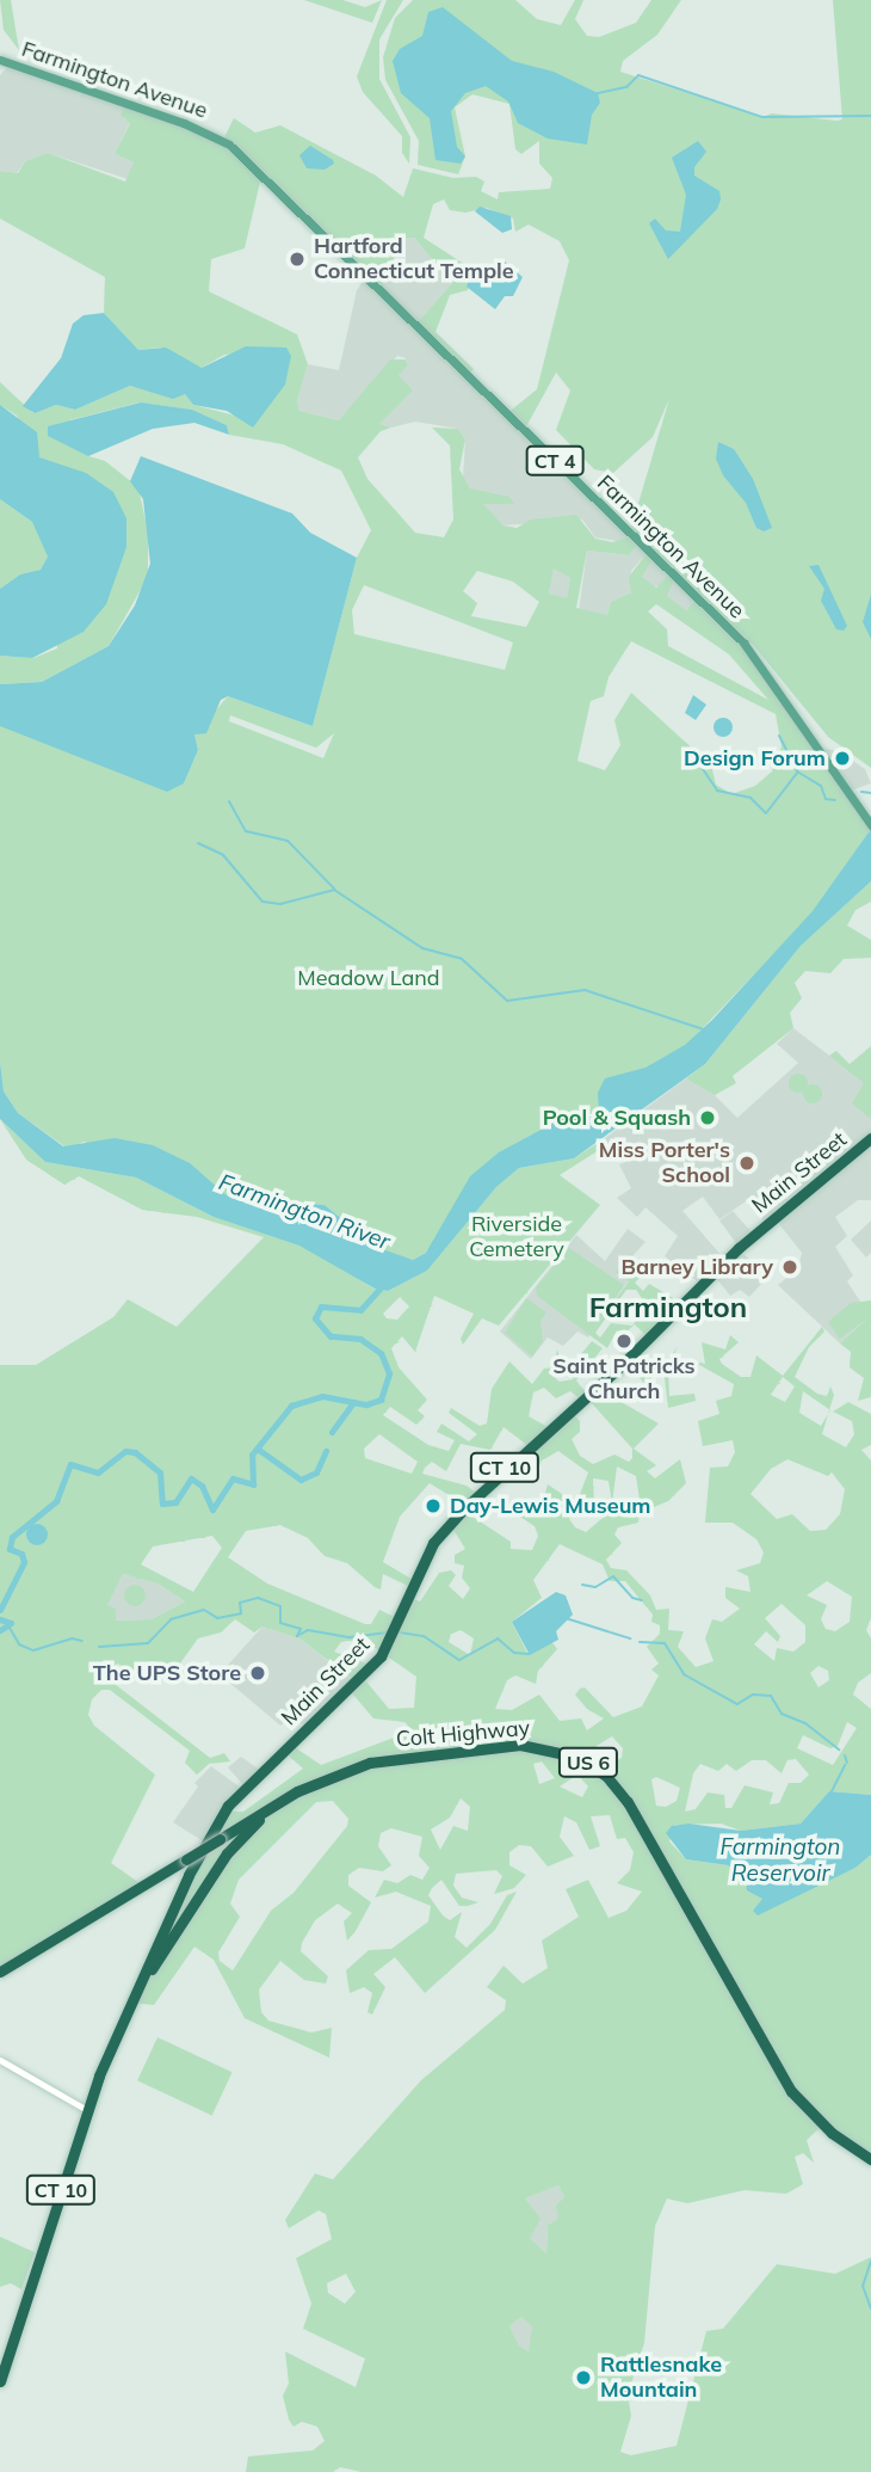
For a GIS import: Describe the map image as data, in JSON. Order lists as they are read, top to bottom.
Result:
{
  "streets": {
    "highway": [
      "Main Street",
      "CT 10",
      "Colt Highway",
      "US 6"
    ],
    "main road": ["Farmington Avenue", "CT 4"]
  },
  "districts": ["Farmington"],
  "water": ["Farmington River", "Farmington Reservoir"],
  "parks": ["Meadow Land", "Riverside Cemetery"],
  "places": [
    "Hartford Connecticut Temple",
    "Design Forum",
    "Pool & Squash",
    "Miss Porter's School",
    "Barney Library",
    "Saint Patricks Church",
    "Day-Lewis Museum",
    "The UPS Store",
    "Rattlesnake Mountain"
  ]
}
